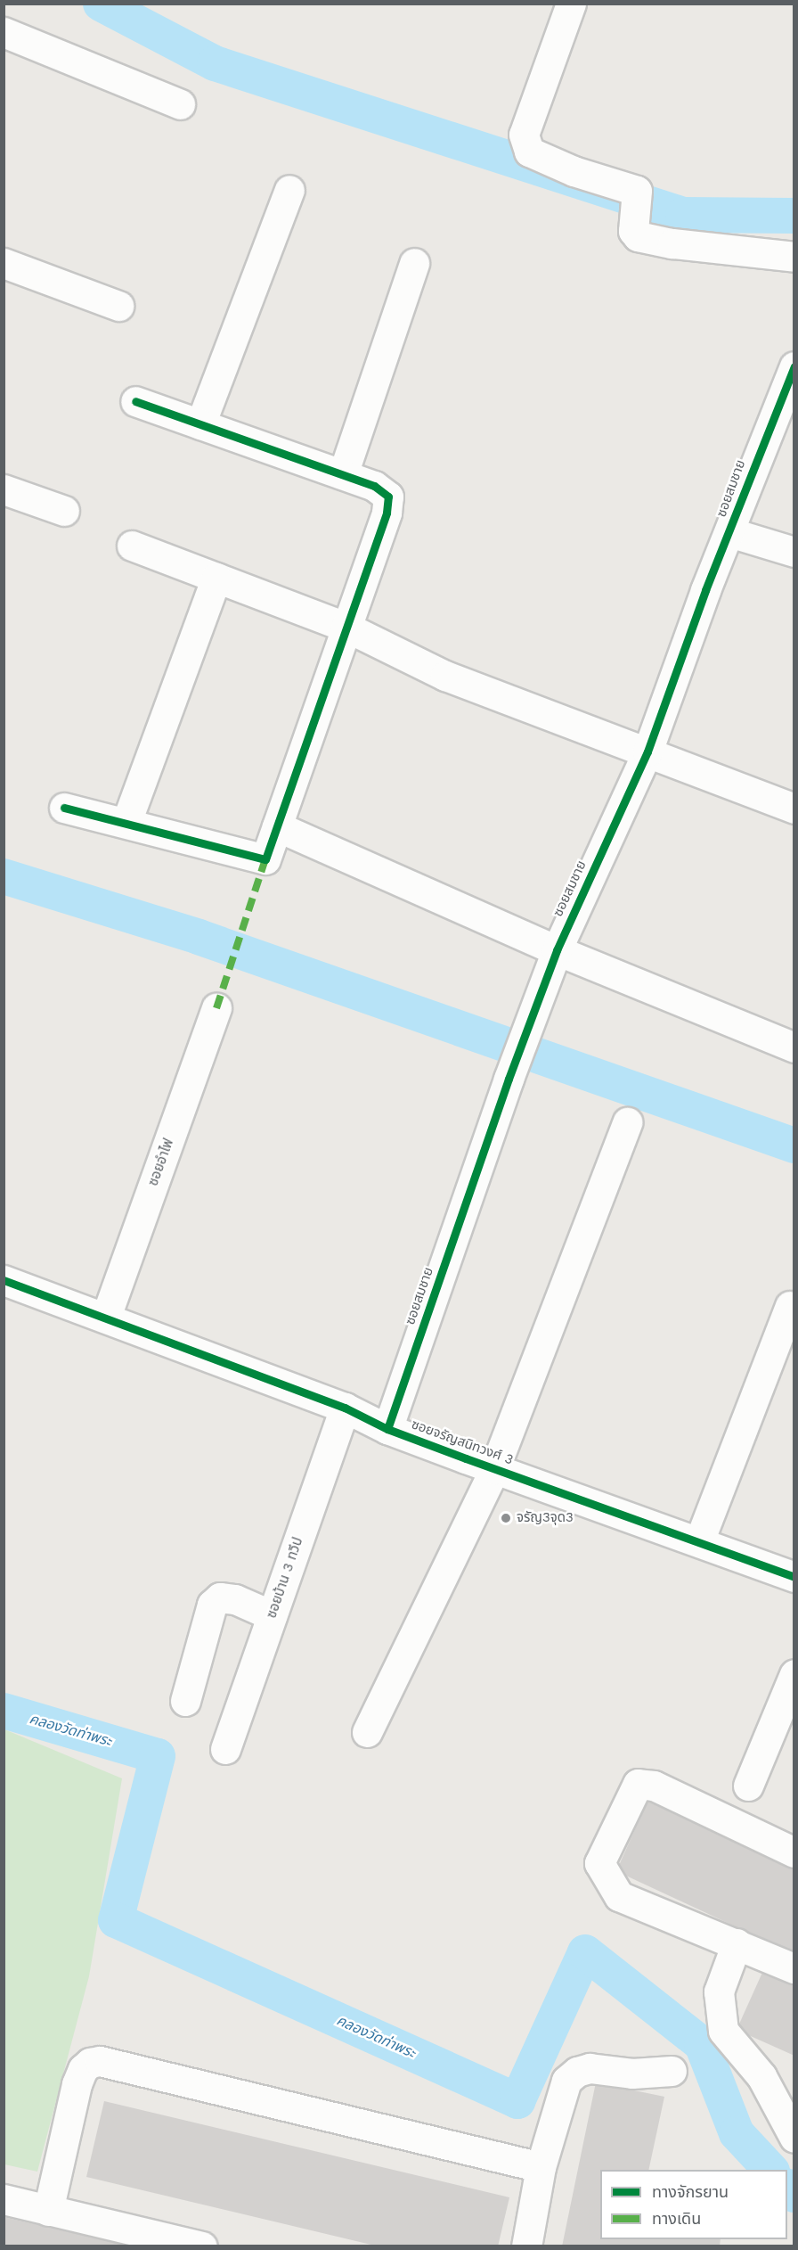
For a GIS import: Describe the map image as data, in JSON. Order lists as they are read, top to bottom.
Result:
{
  "streets": {
    "street": [
      "ซอยสมชาย",
      "ซอยอำไฟ",
      "ซอยจรัญสนิทวงศ์ 3",
      "ซอยบ้าน 3 ทวีป"
    ]
  },
  "crossings": [
    ["ซอยสมชาย", "ซอยจรัญสนิทวงศ์ 3"],
    ["ซอยอำไฟ", "ซอยจรัญสนิทวงศ์ 3"],
    ["ซอยจรัญสนิทวงศ์ 3", "ซอยบ้าน 3 ทวีป"]
  ],
  "water": ["คลองวัดท่าพระ"],
  "places": ["จรัญ3จุด3"],
  "legend": ["ทางจักรยาน", "ทางเดิน"]
}
